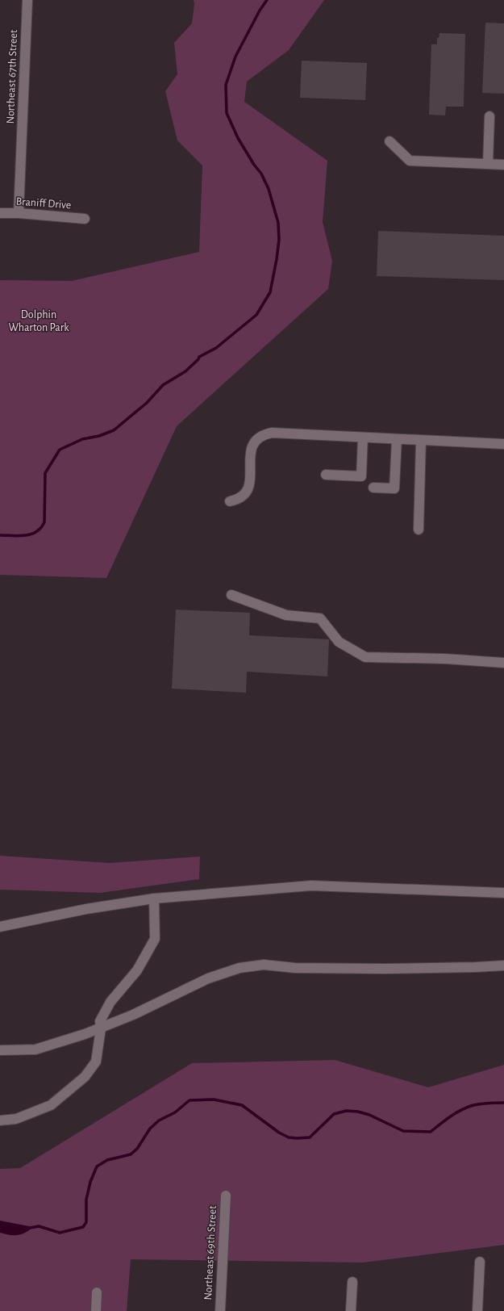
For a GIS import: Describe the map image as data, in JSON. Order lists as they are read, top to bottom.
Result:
{
  "streets": {
    "street": ["Northeast 67th Street", "Braniff Drive", "Northeast 69th Street"]
  },
  "crossings": [
    ["Northeast 67th Street", "Braniff Drive"]
  ],
  "parks": ["Dolphin Wharton Park"]
}
